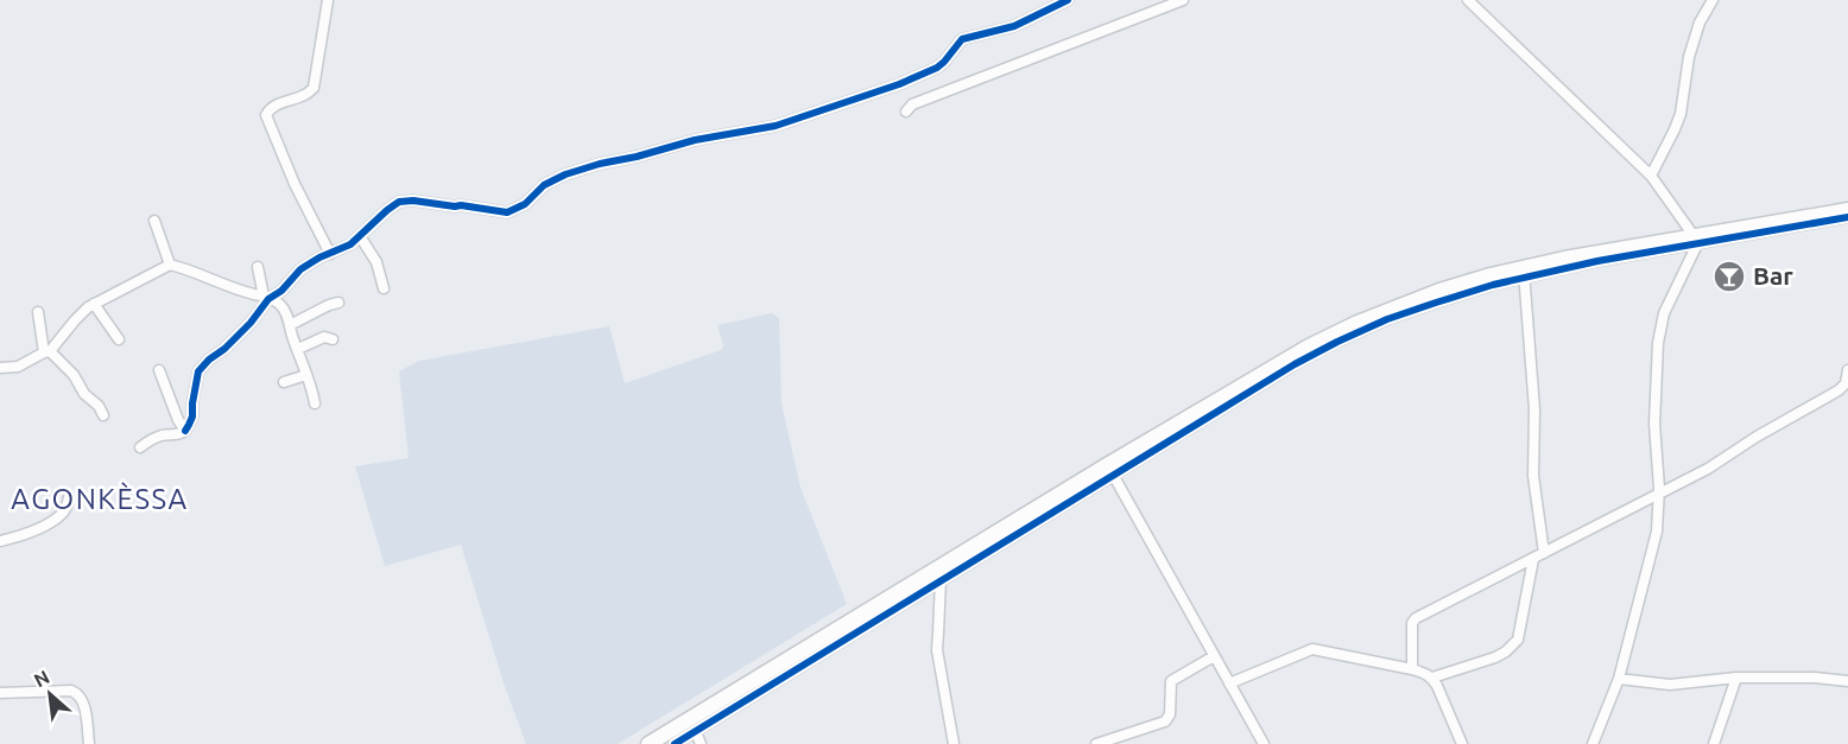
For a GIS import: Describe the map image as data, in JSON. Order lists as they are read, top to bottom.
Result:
{
  "districts": ["AGONKÈSSA"],
  "places": {
    "bar": ["Bar"]
  },
  "north": "top left"
}
